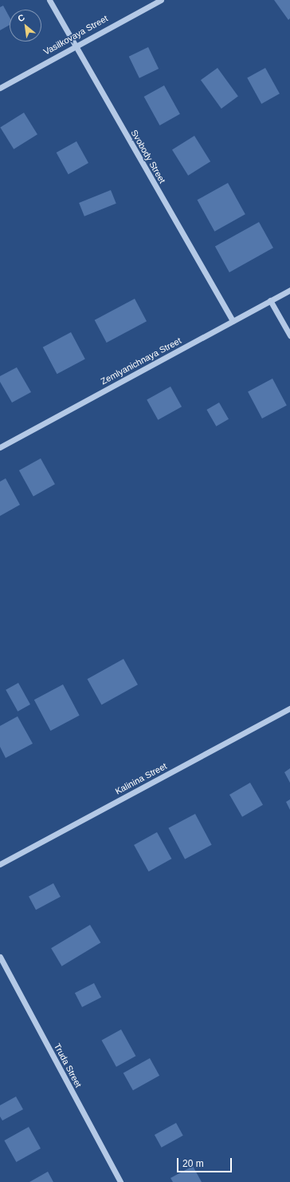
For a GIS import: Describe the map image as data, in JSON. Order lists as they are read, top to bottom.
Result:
{
  "streets": {
    "street": [
      "Vasilkovaya Street",
      "Svobody Street",
      "Zemlyanichnaya Street",
      "Kalinina Street",
      "Truda Street"
    ]
  },
  "crossings": [
    ["Vasilkovaya Street", "Svobody Street"],
    ["Svobody Street", "Zemlyanichnaya Street"]
  ],
  "scale_bar": "20 m",
  "north": "top left"
}
